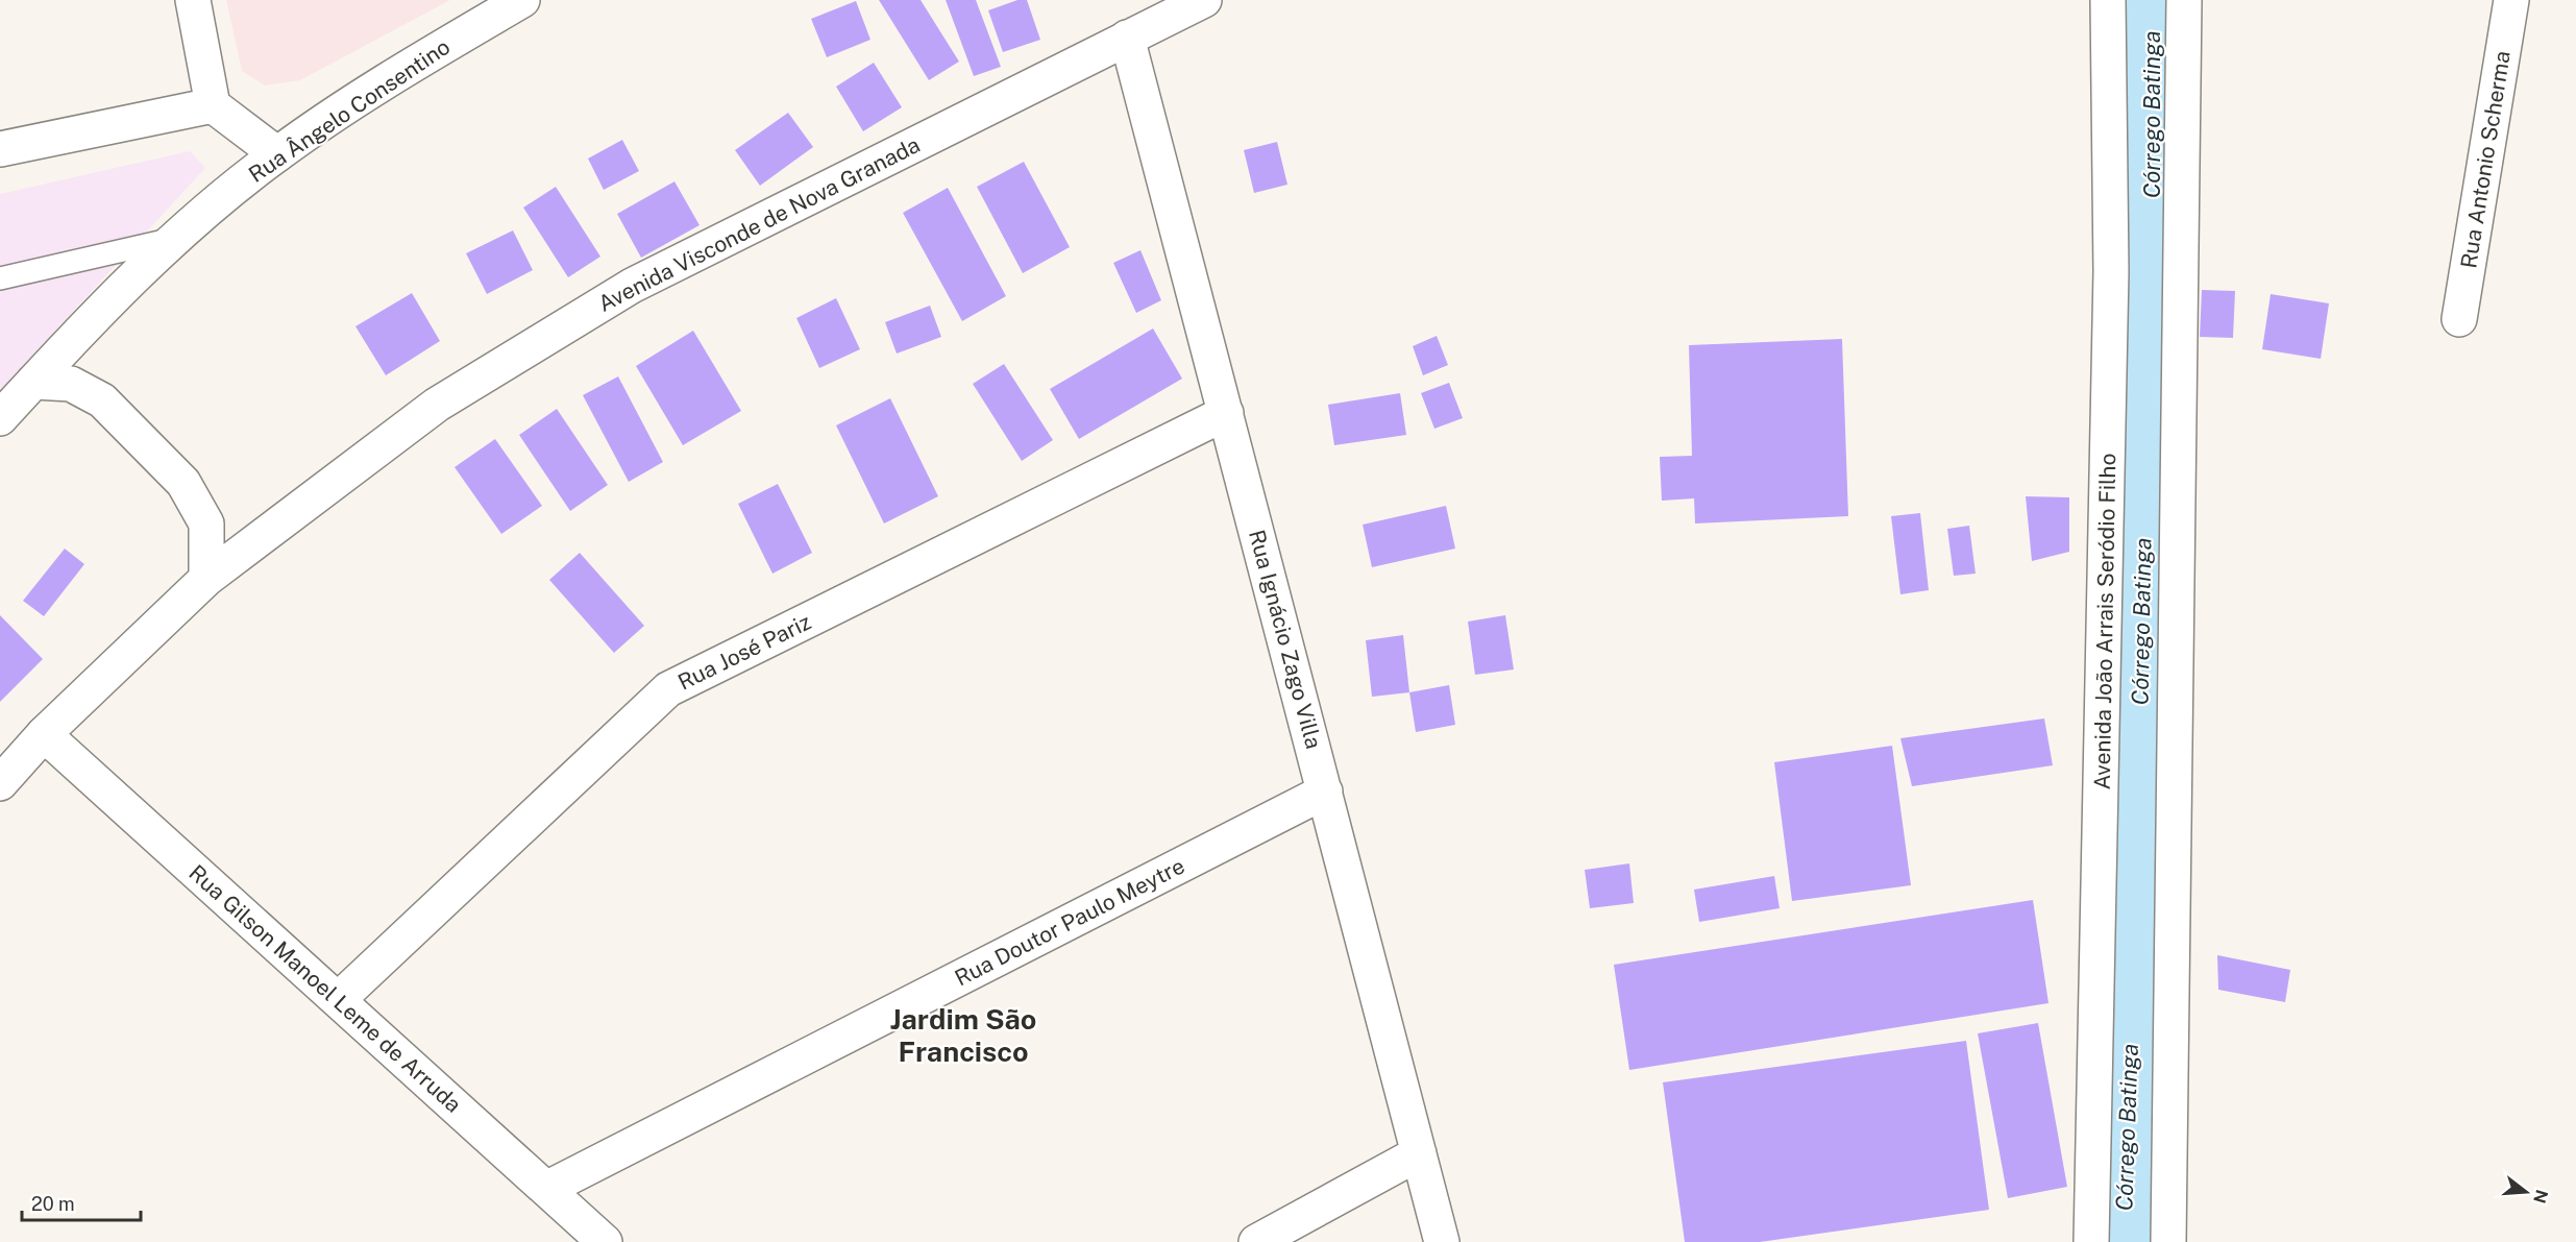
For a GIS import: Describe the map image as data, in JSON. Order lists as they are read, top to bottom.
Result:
{
  "streets": {
    "main road": [
      "Rua Ângelo Consentino",
      "Rua Antonio Scherma",
      "Avenida Visconde de Nova Granada",
      "Avenida João Arrais Seródio Filho",
      "Rua Ignácio Zago Villa",
      "Rua José Pariz",
      "Rua Doutor Paulo Meytre",
      "Rua Gilson Manoel Leme de Arruda"
    ]
  },
  "crossings": [
    ["Avenida Visconde de Nova Granada", "Rua Ignácio Zago Villa"],
    ["Avenida Visconde de Nova Granada", "Rua Gilson Manoel Leme de Arruda"],
    ["Rua Ignácio Zago Villa", "Rua José Pariz"],
    ["Rua Ignácio Zago Villa", "Rua Doutor Paulo Meytre"],
    ["Rua José Pariz", "Rua Gilson Manoel Leme de Arruda"],
    ["Rua Doutor Paulo Meytre", "Rua Gilson Manoel Leme de Arruda"]
  ],
  "districts": ["Jardim São Francisco"],
  "water": ["Córrego Batinga"],
  "scale_bar": "20 m",
  "north": "right"
}
